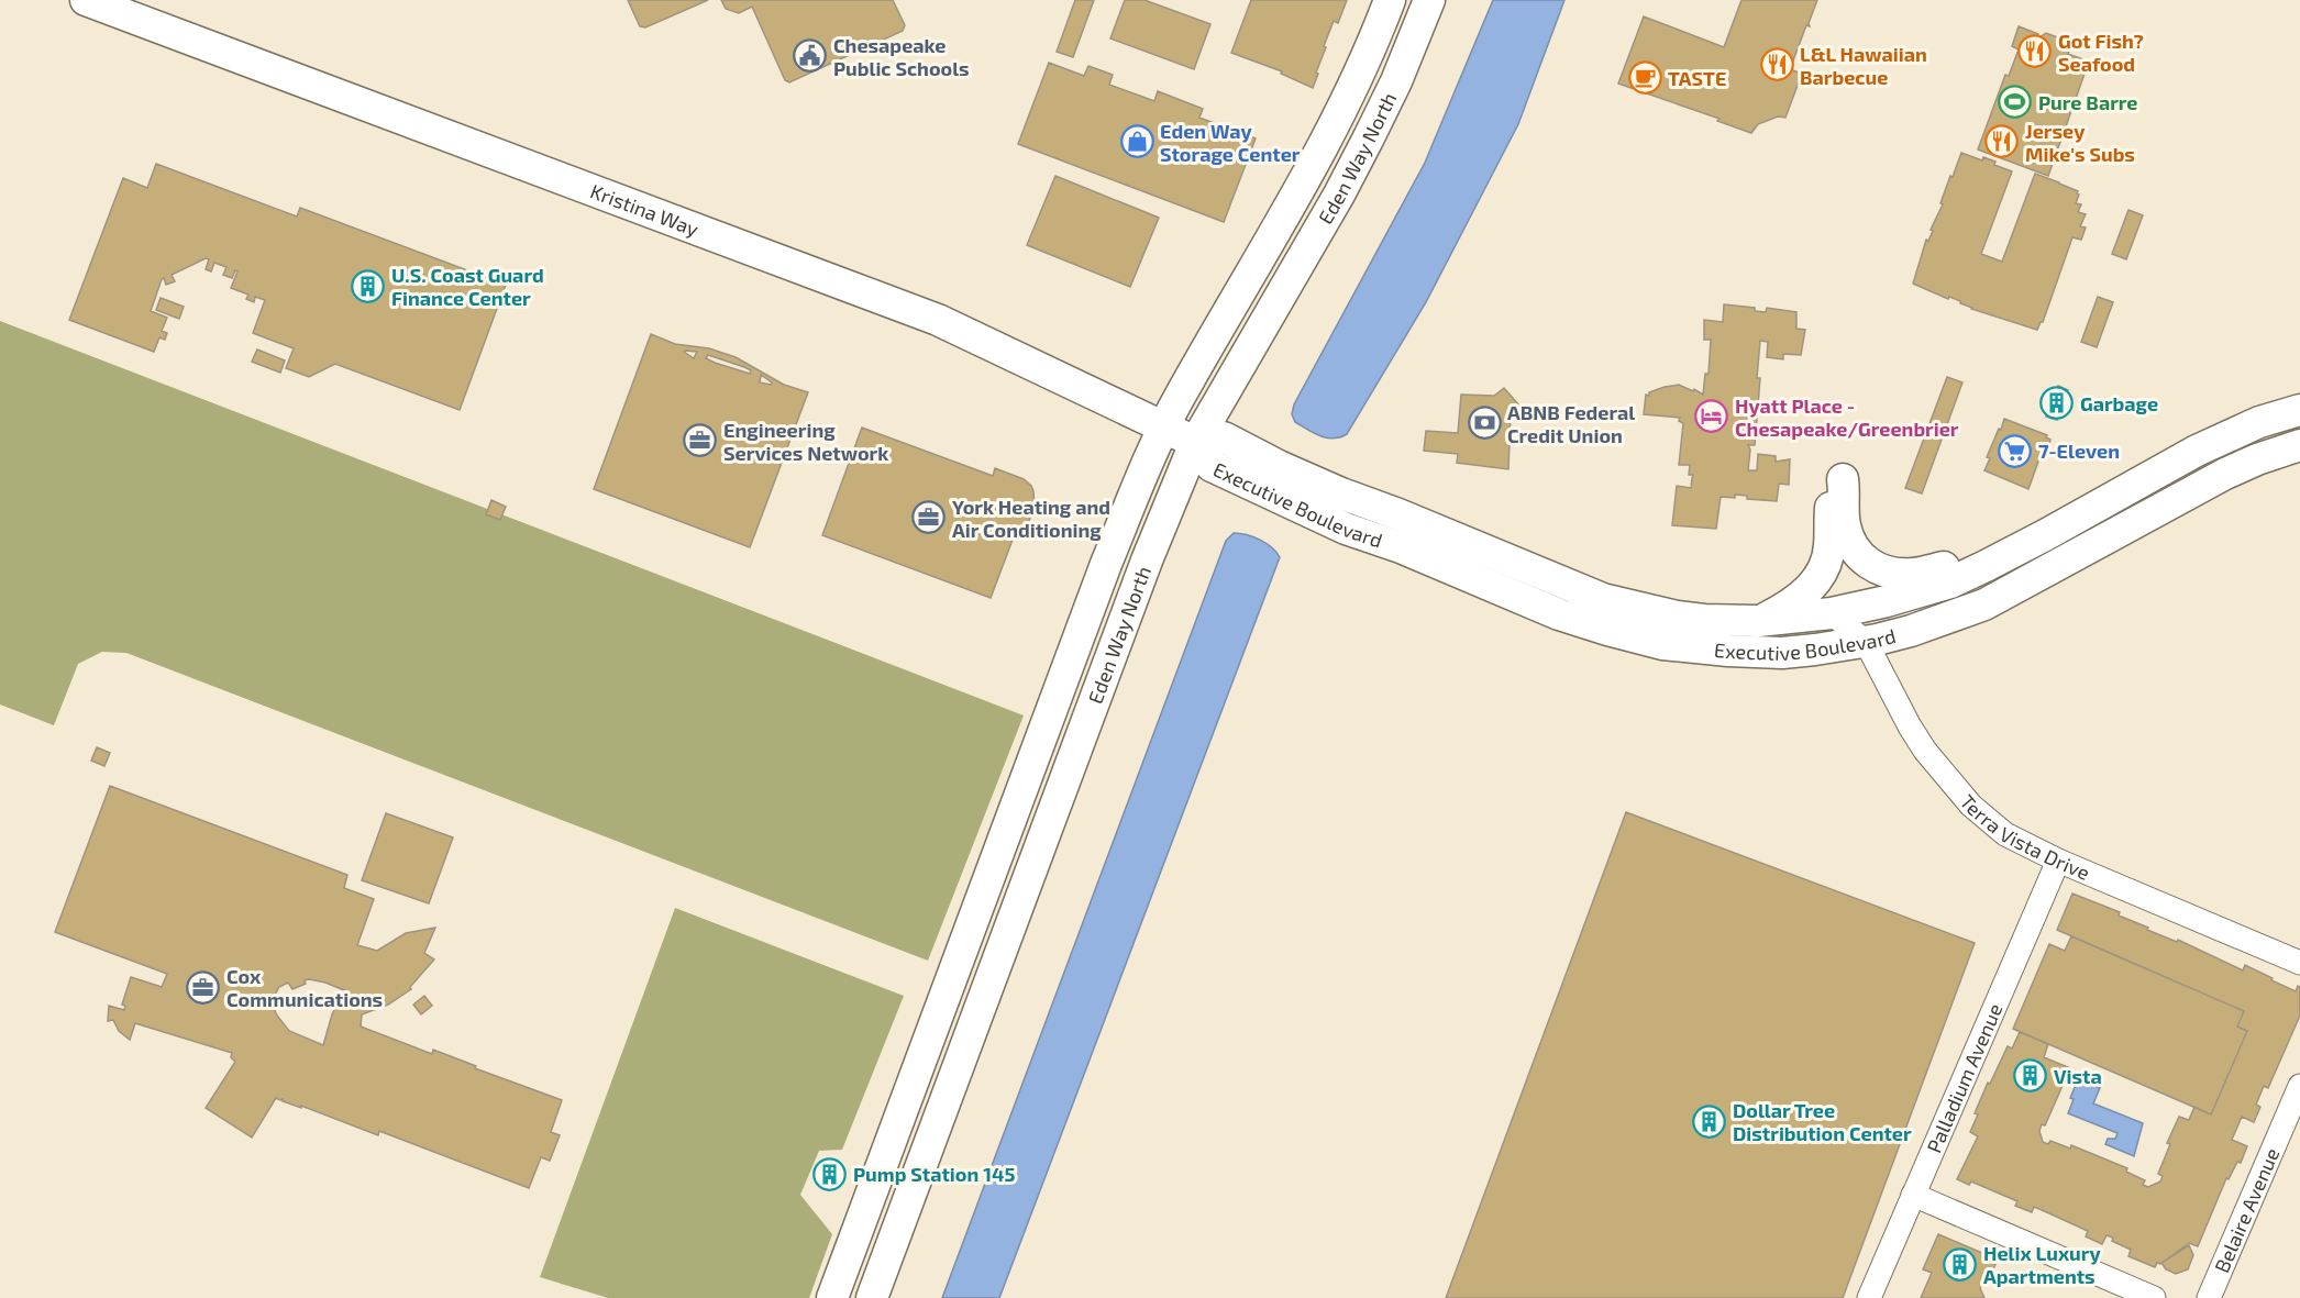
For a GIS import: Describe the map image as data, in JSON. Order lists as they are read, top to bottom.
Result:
{
  "streets": {
    "street": [
      "Eden Way North",
      "Kristina Way",
      "Executive Boulevard",
      "Terra Vista Drive",
      "Palladium Avenue",
      "Belaire Avenue"
    ]
  },
  "crossings": [
    ["Eden Way North", "Kristina Way"],
    ["Eden Way North", "Executive Boulevard"],
    ["Kristina Way", "Executive Boulevard"],
    ["Executive Boulevard", "Terra Vista Drive"],
    ["Terra Vista Drive", "Palladium Avenue"]
  ],
  "places": {
    "restaurant": ["Got Fish? Seafood", "L&L Hawaiian Barbecue", "Jersey Mike's Subs"],
    "public building": ["Chesapeake Public Schools"],
    "cafe": ["TASTE"],
    "sports": ["Pure Barre"],
    "shop": ["Eden Way Storage Center"],
    "building": [
      "U.S. Coast Guard Finance Center",
      "Garbage",
      "Vista",
      "Dollar Tree Distribution Center",
      "Pump Station 145",
      "Helix Luxury Apartments"
    ],
    "hotel": ["Hyatt Place - Chesapeake/Greenbrier"],
    "bank": ["ABNB Federal Credit Union"],
    "office": ["Engineering Services Network", "York Heating and Air Conditioning", "Cox Communications"],
    "supermarket": ["7-Eleven"]
  }
}
